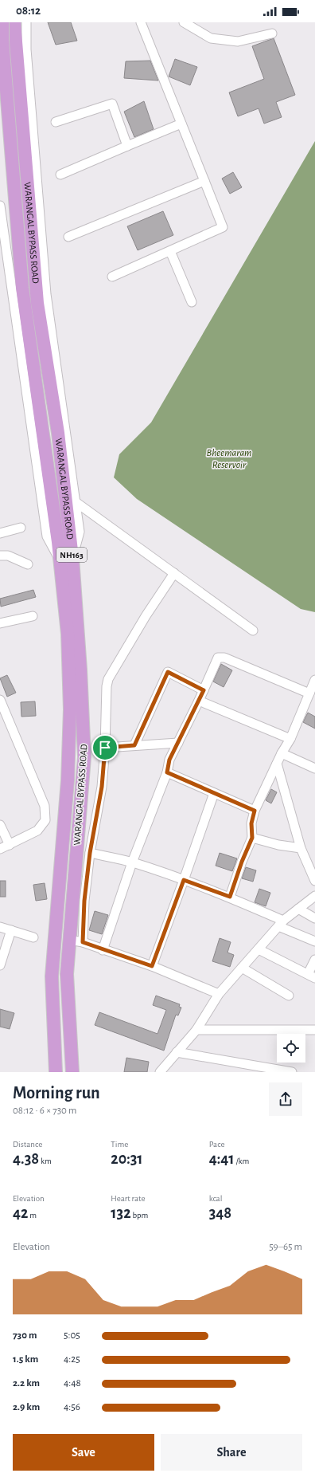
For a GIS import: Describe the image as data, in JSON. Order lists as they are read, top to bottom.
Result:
{
  "streets": {
    "highway": ["WARANGAL BYPASS ROAD", "NH163"]
  },
  "water": ["Bheemaram Reservoir"],
  "page": {
    "status": "08:12",
    "heading": ["Morning run", "08:12 · 6 × 730 m"],
    "stats": [
      ["Distance", "4.38 km"],
      ["Time", "20:31"],
      ["Pace", "4:41 /km"],
      ["Elevation", "42 m"],
      ["Heart rate", "132 bpm"],
      ["kcal", "348"]
    ],
    "chart": ["Elevation", "59–65 m"],
    "list": [
      {
        "name": "730 m",
        "note": "5:05"
      },
      {
        "name": "1.5 km",
        "note": "4:25"
      },
      {
        "name": "2.2 km",
        "note": "4:48"
      },
      {
        "name": "2.9 km",
        "note": "4:56"
      }
    ],
    "buttons": ["Save", "Share"]
  }
}
